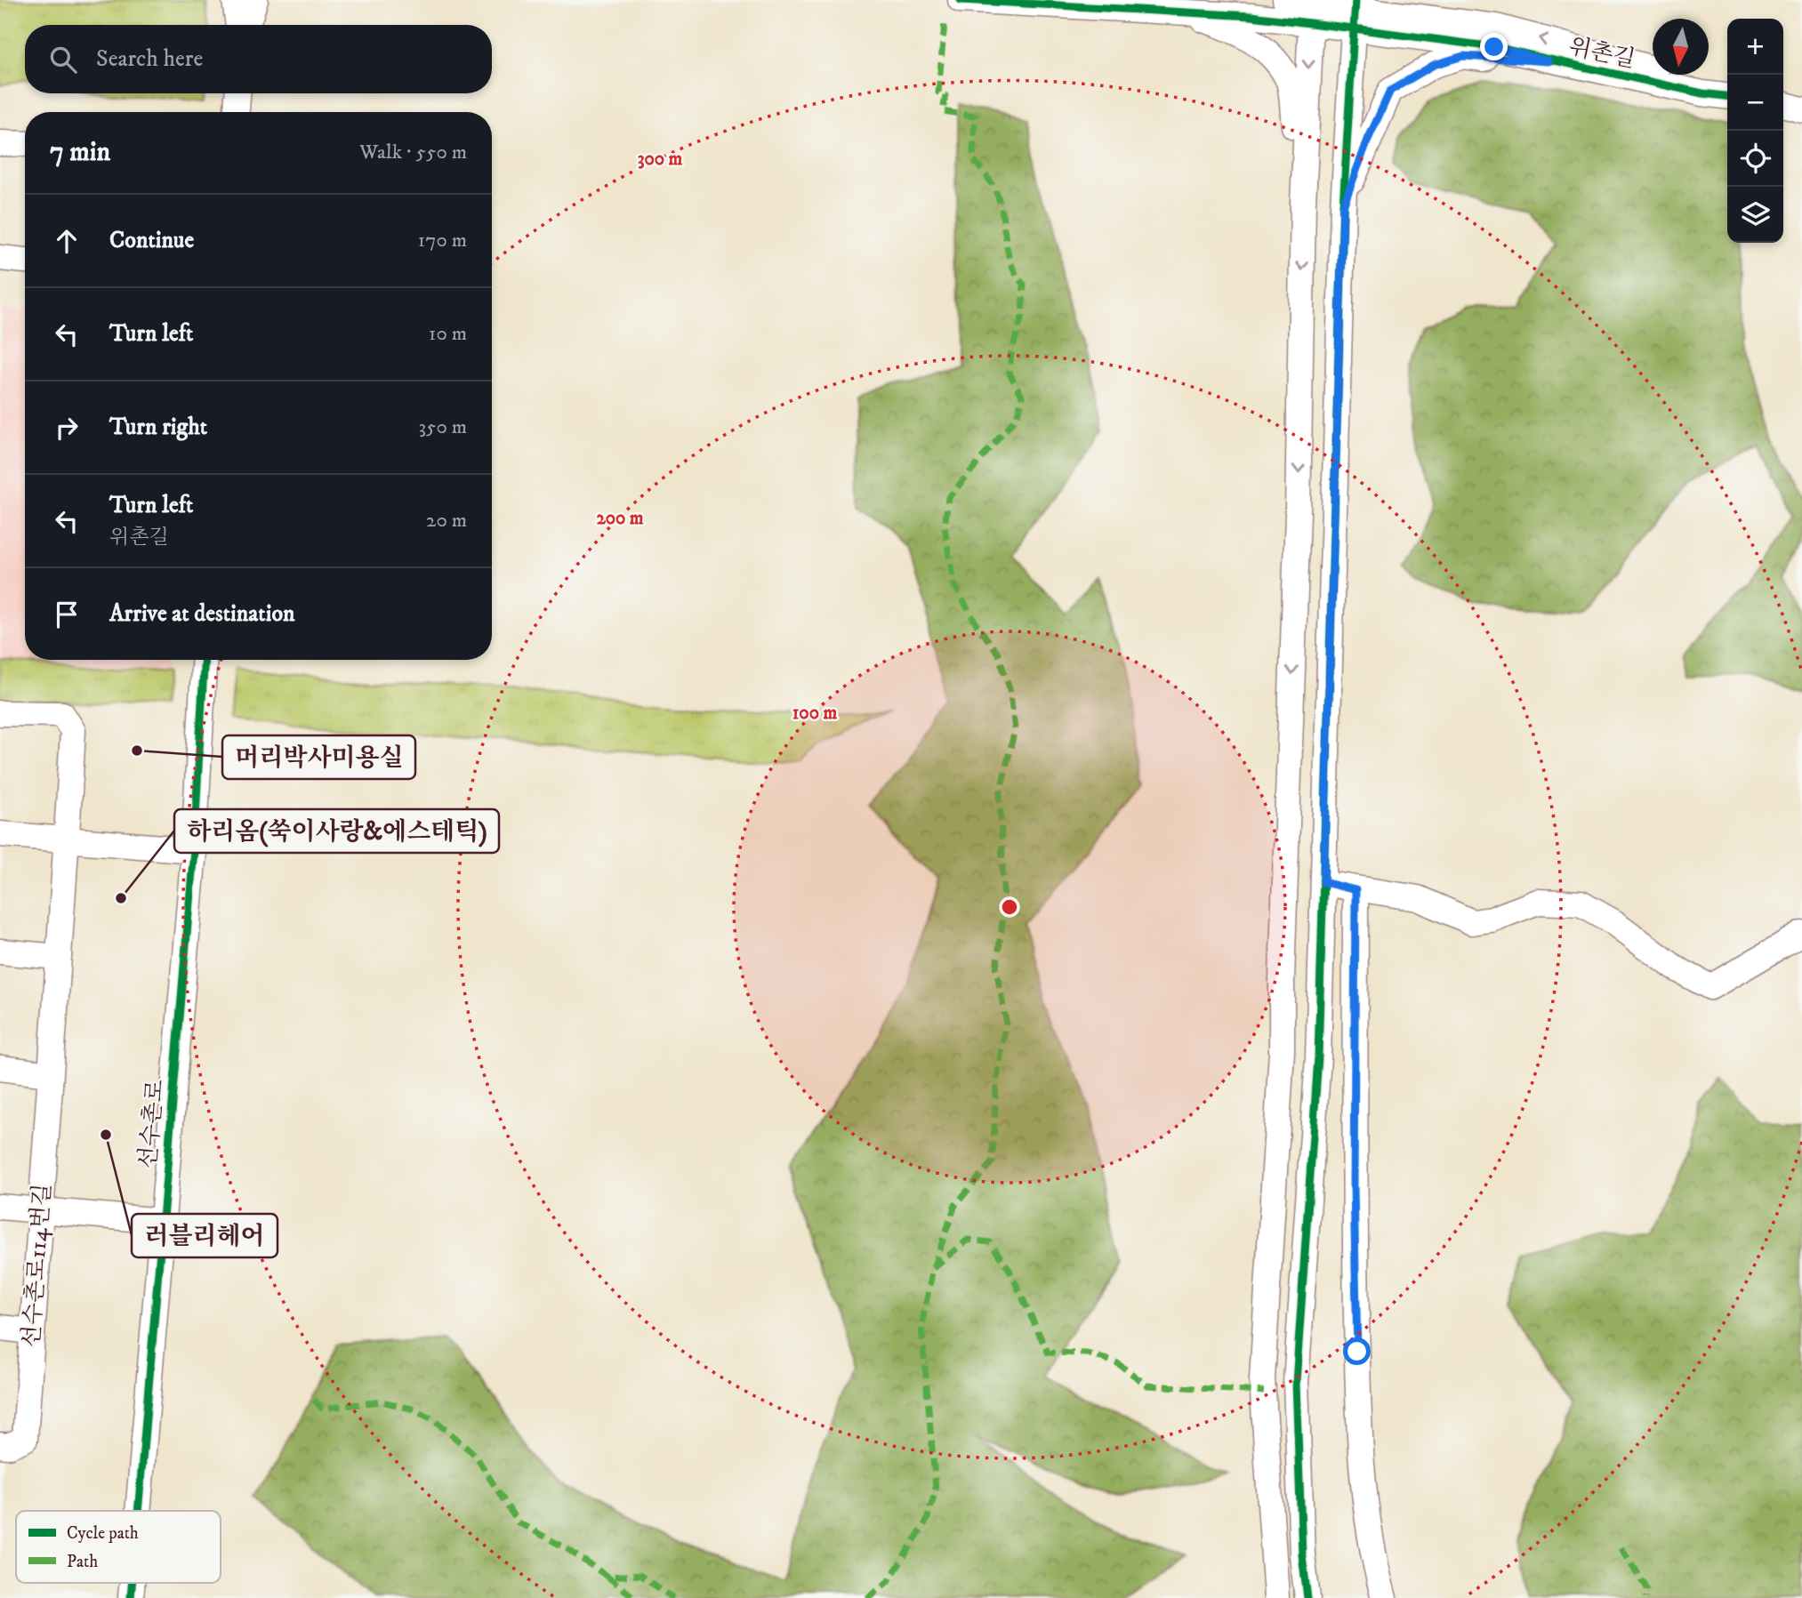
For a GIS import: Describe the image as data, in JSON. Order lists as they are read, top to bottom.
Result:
{
  "streets": {
    "street": ["위촌길", "선수촌로", "선수촌로114번길"]
  },
  "places": ["머리박사미용실", "하리옴(쑥이사랑&에스테틱)", "러블리헤어"],
  "legend": ["Cycle path", "Path"],
  "north": "bottom",
  "page": {
    "map_buttons": ["+", "−"],
    "search": "Search here",
    "heading": ["7 min", "Walk · 550 m"],
    "list": [
      ["Continue", "170 m"],
      ["Turn left", "10 m"],
      ["Turn right", "350 m"],
      ["Turn left", "위촌길", "20 m"],
      "Arrive at destination"
    ]
  },
  "rings": ["300 m", "200 m", "100 m"]
}
